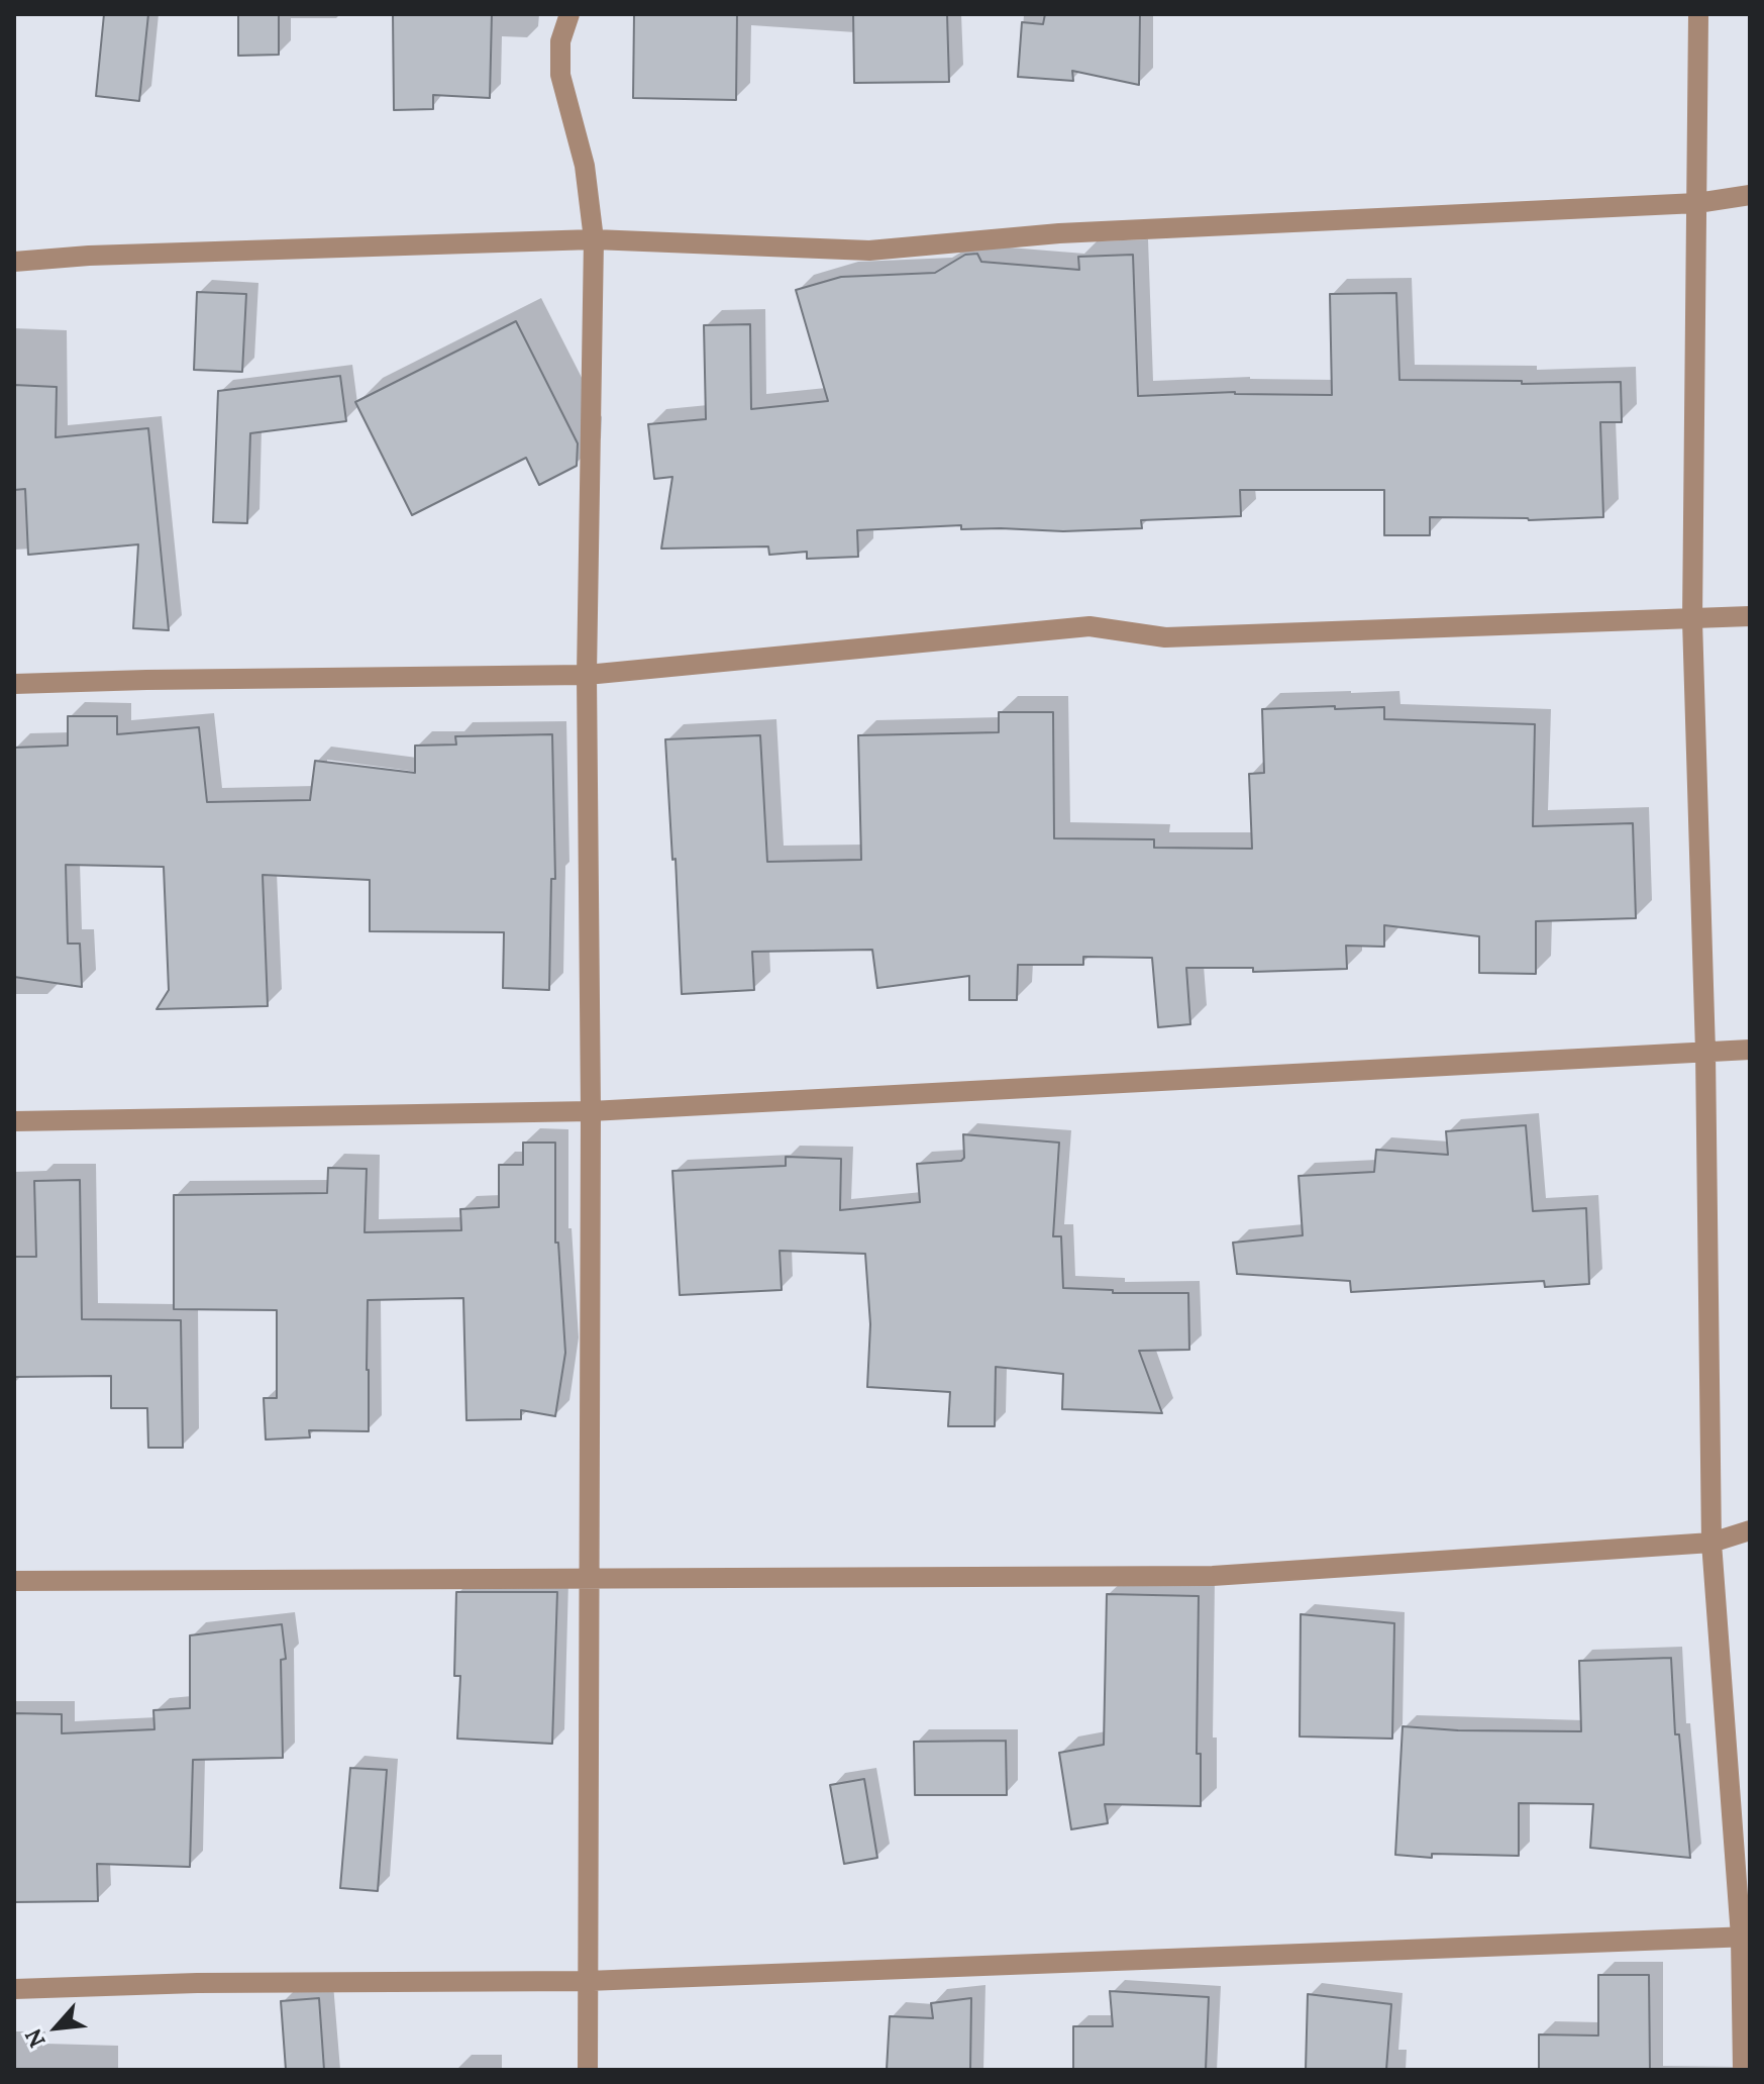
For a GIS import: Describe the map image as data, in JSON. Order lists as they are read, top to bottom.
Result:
{
  "north": "bottom left"
}
